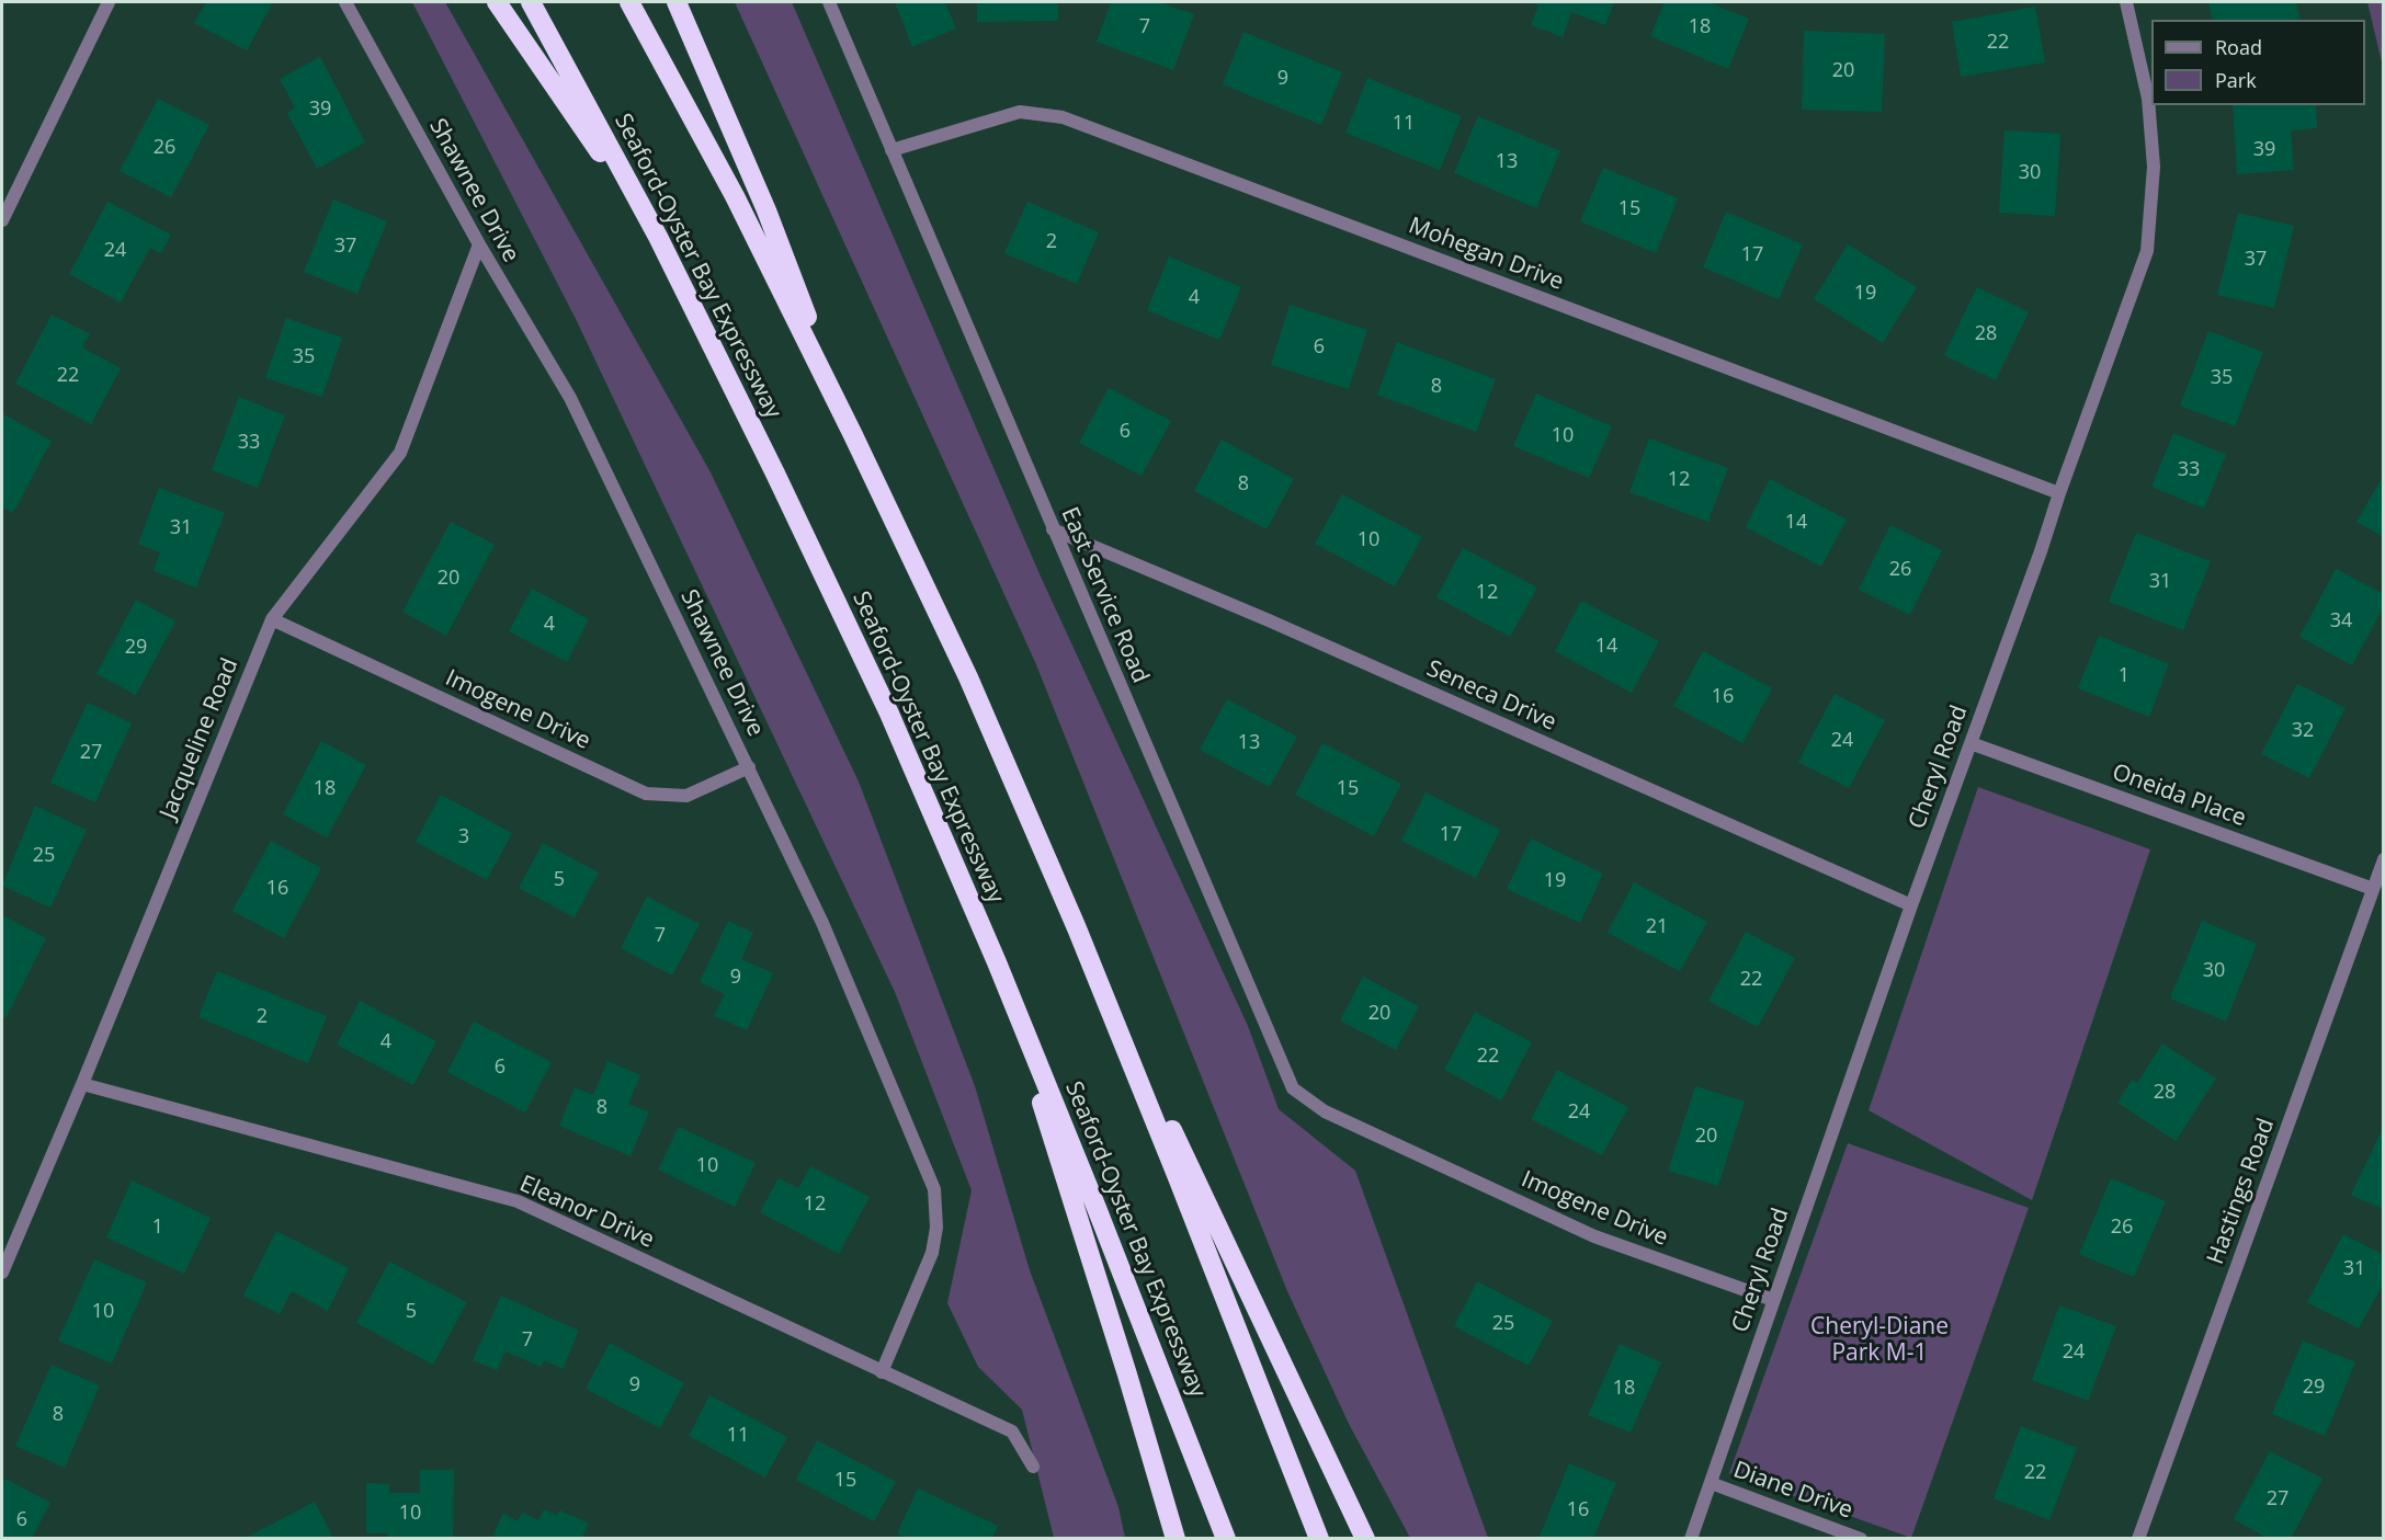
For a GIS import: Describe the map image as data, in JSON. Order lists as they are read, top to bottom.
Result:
{
  "streets": {
    "highway": ["Seaford-Oyster Bay Expressway"],
    "street": [
      "Shawnee Drive",
      "Mohegan Drive",
      "East Service Road",
      "Seneca Drive",
      "Imogene Drive",
      "Jacqueline Road",
      "Cheryl Road",
      "Oneida Place",
      "Hastings Road",
      "Eleanor Drive",
      "Diane Drive"
    ]
  },
  "crossings": [
    ["Shawnee Drive", "Imogene Drive"],
    ["Shawnee Drive", "Jacqueline Road"],
    ["Shawnee Drive", "Eleanor Drive"],
    ["Mohegan Drive", "East Service Road"],
    ["Mohegan Drive", "Cheryl Road"],
    ["East Service Road", "Seneca Drive"],
    ["East Service Road", "Imogene Drive"],
    ["Seneca Drive", "Cheryl Road"],
    ["Imogene Drive", "Jacqueline Road"],
    ["Imogene Drive", "Cheryl Road"],
    ["Jacqueline Road", "Eleanor Drive"],
    ["Cheryl Road", "Oneida Place"],
    ["Cheryl Road", "Diane Drive"],
    ["Oneida Place", "Hastings Road"]
  ],
  "parks": ["Cheryl-Diane Park M-1"],
  "house_numbers": [
    "7",
    "18",
    "22",
    "20",
    "9",
    "39",
    "11",
    "26",
    "39",
    "13",
    "30",
    "15",
    "2",
    "37",
    "24",
    "17",
    "37",
    "19",
    "4",
    "28",
    "6",
    "35",
    "22",
    "35",
    "8",
    "6",
    "10",
    "33",
    "33",
    "12",
    "8",
    "14",
    "31",
    "10",
    "26",
    "20",
    "31",
    "12",
    "34",
    "4",
    "14",
    "29",
    "1",
    "16",
    "32",
    "24",
    "13",
    "27",
    "18",
    "15",
    "17",
    "3",
    "25",
    "5",
    "19",
    "16",
    "21",
    "7",
    "30",
    "9",
    "22",
    "20",
    "2",
    "4",
    "22",
    "6",
    "28",
    "8",
    "24",
    "20",
    "10",
    "12",
    "1",
    "26",
    "31",
    "10",
    "5",
    "25",
    "7",
    "24",
    "9",
    "29",
    "18",
    "8",
    "11",
    "22",
    "15",
    "27",
    "16",
    "10",
    "6"
  ],
  "legend": ["Road", "Park"]
}
